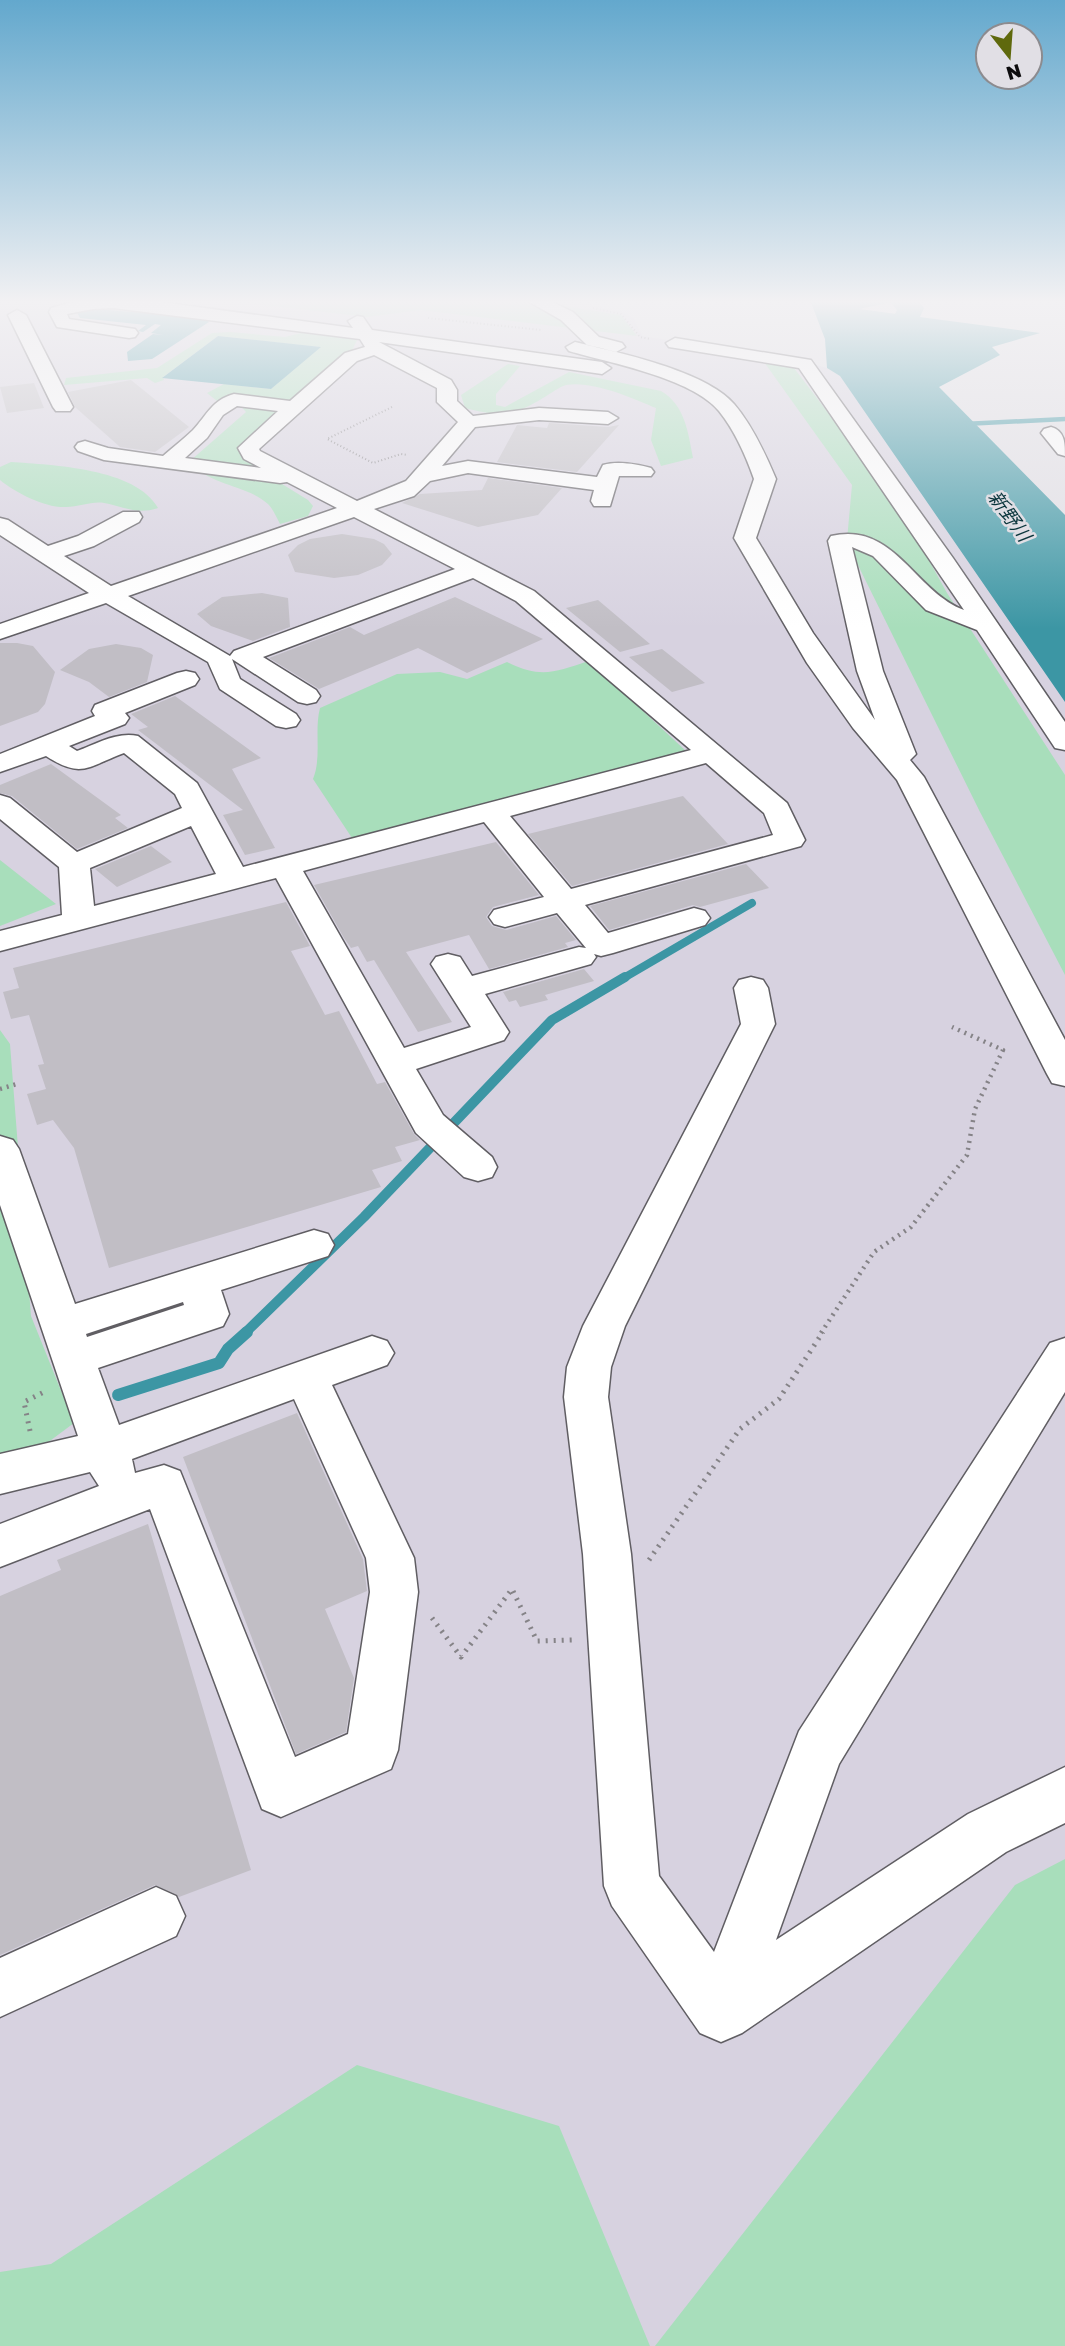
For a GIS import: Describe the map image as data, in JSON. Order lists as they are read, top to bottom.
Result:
{
  "water": ["新野川"],
  "north": "bottom"
}
